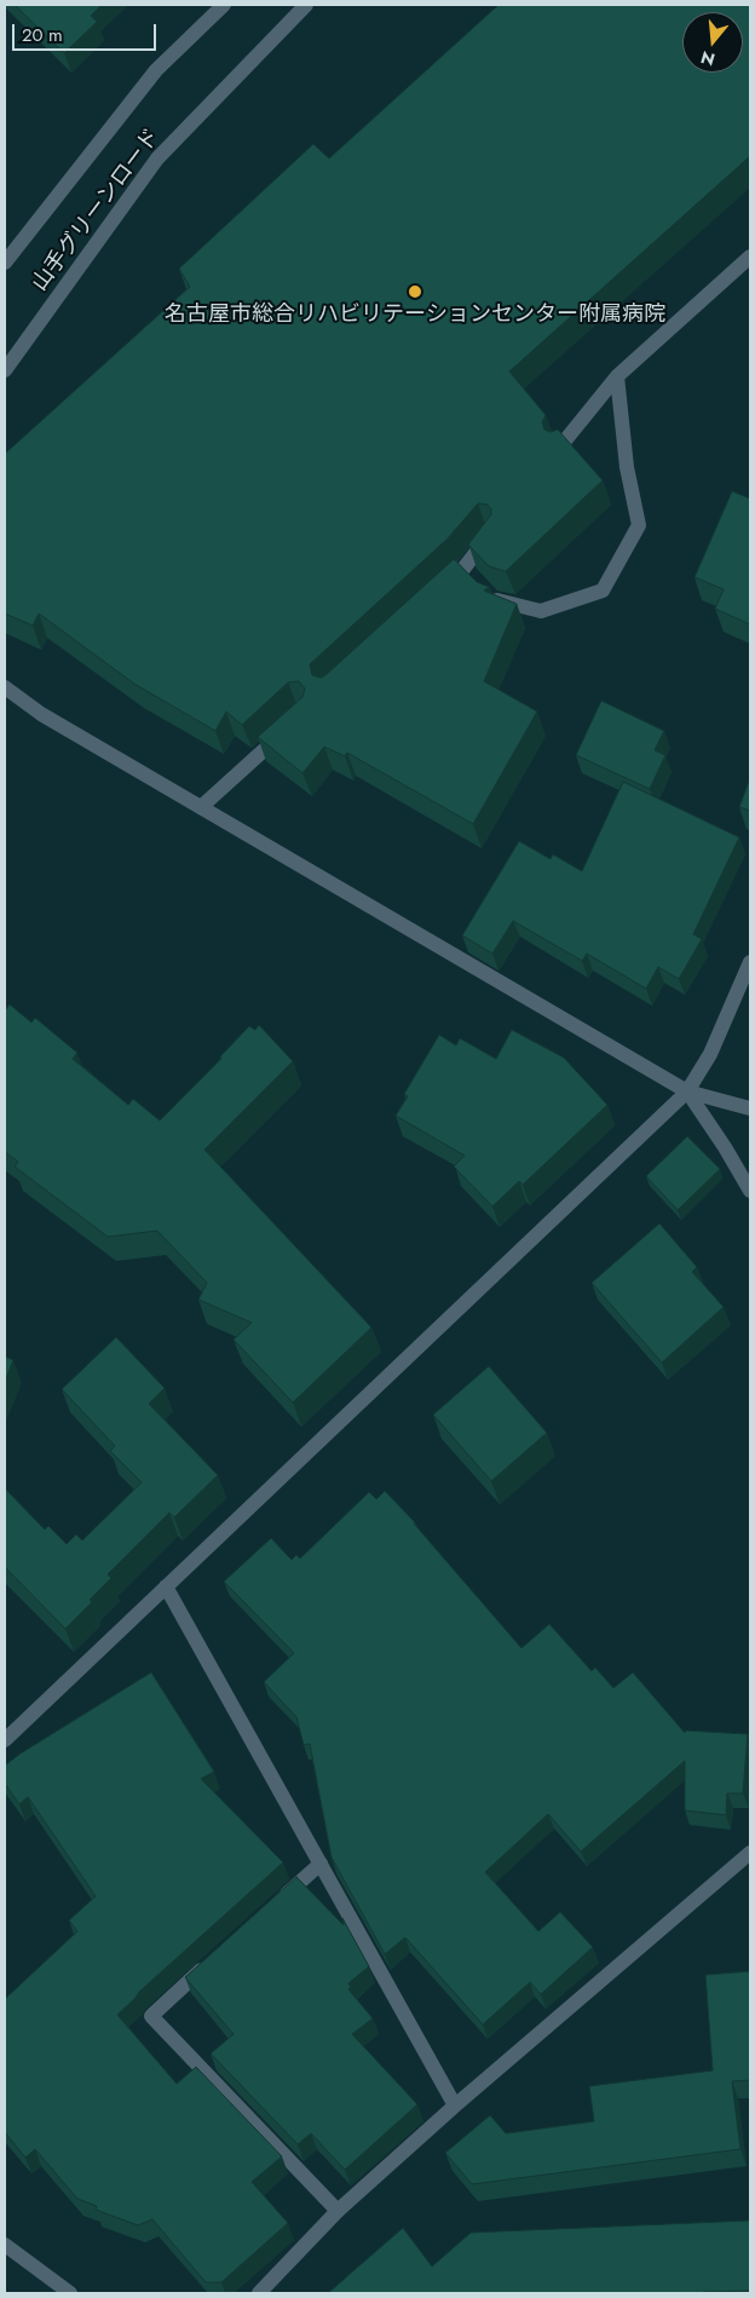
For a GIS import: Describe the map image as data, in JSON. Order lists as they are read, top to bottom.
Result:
{
  "streets": {
    "street": ["山手グリーンロード"]
  },
  "places": ["名古屋市総合リハビリテーションセンター附属病院"],
  "scale_bar": "20 m",
  "north": "bottom"
}
